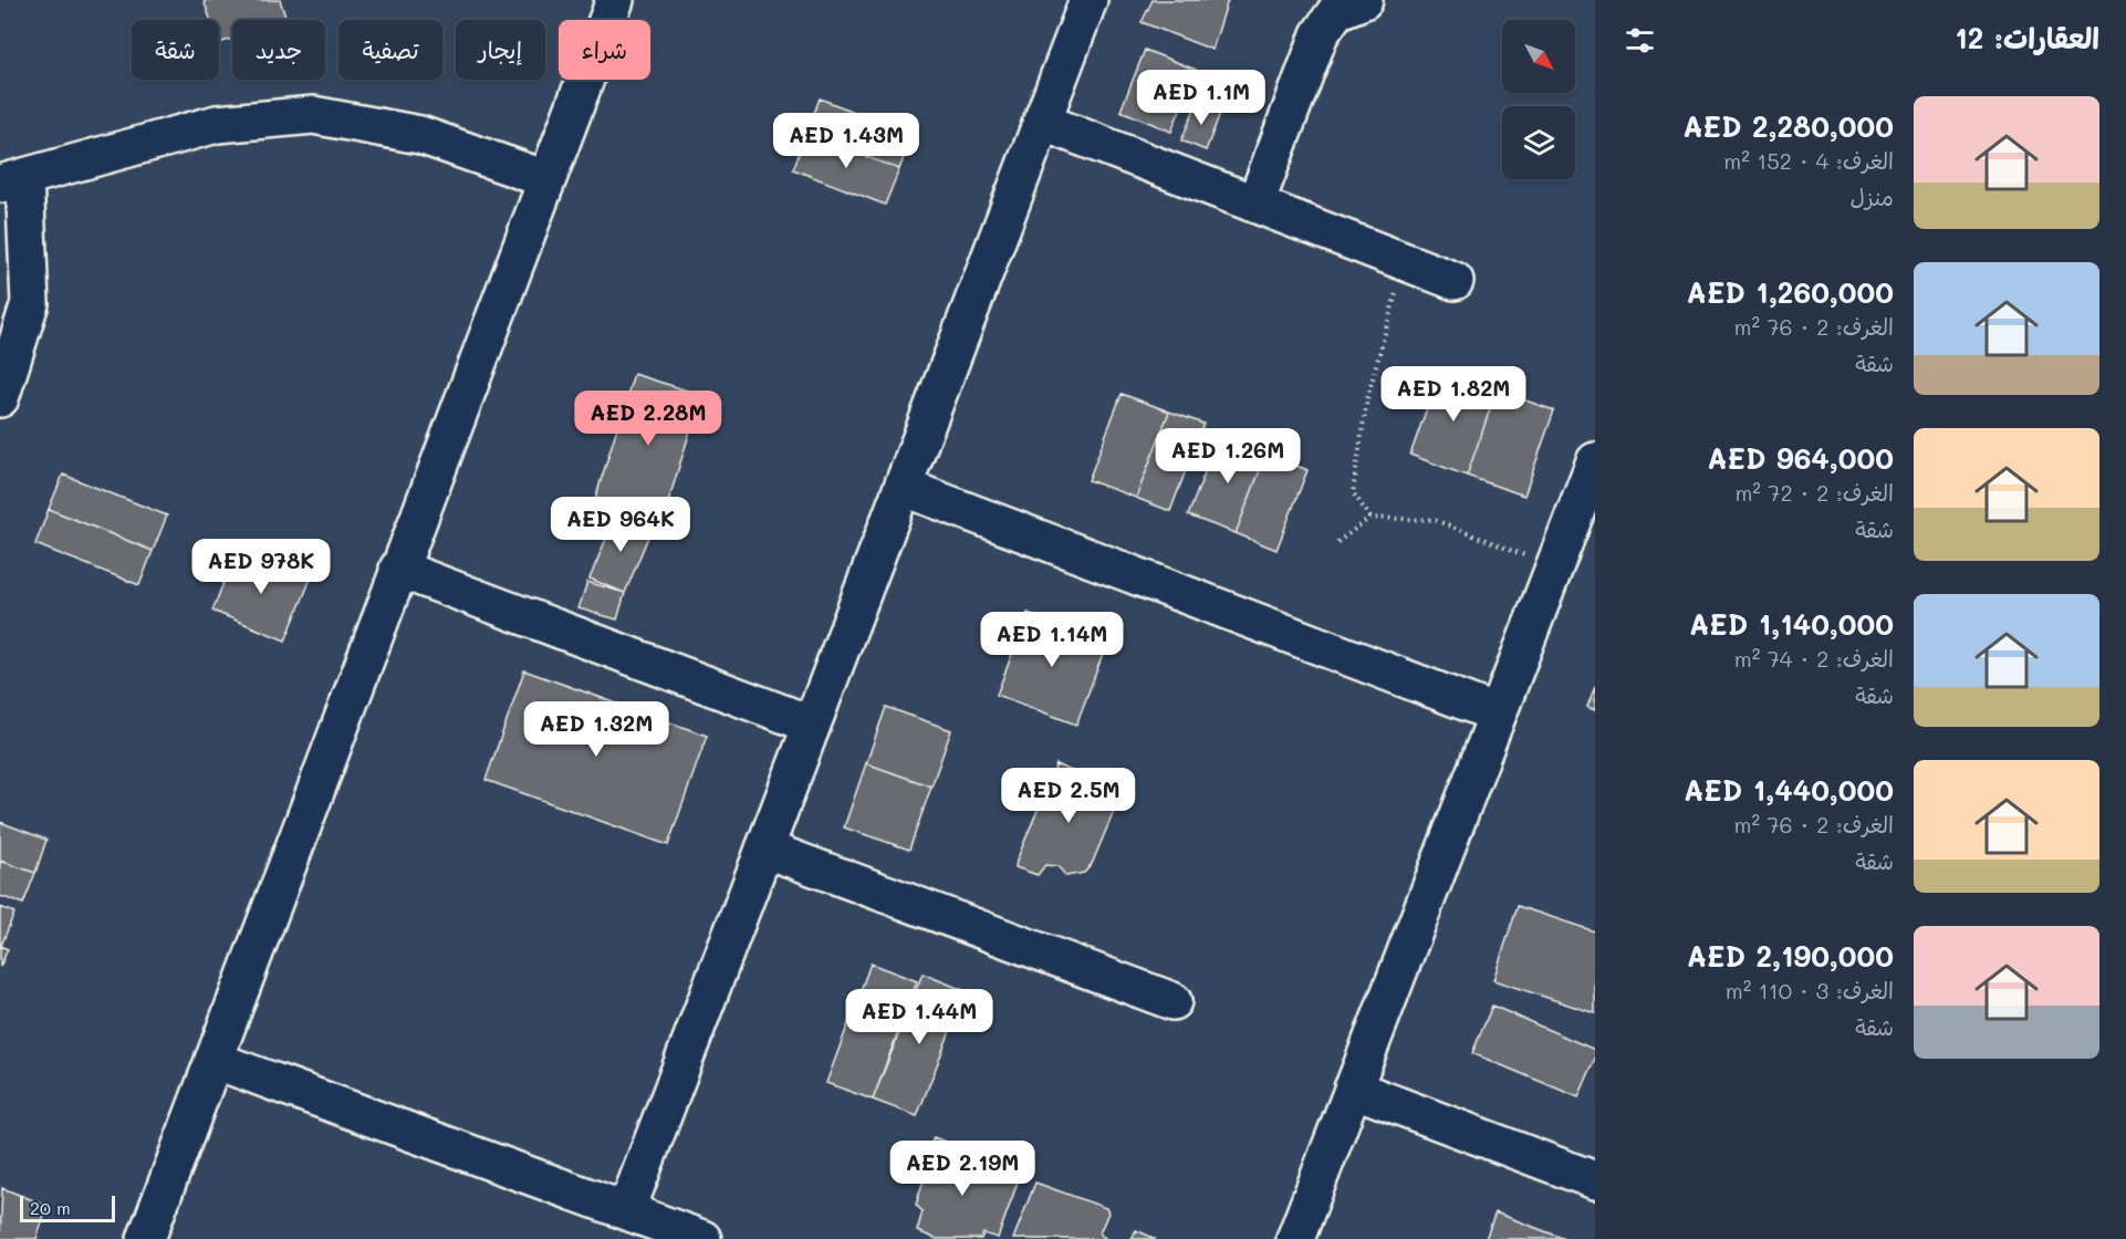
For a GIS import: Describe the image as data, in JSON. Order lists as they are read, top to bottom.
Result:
{
  "scale_bar": "20 m",
  "north": "bottom right",
  "page": {
    "heading": "العقارات: 12",
    "chip": [
      "شراء",
      "إيجار",
      "تصفية",
      "جديد",
      "شقة"
    ],
    "price": [
      "AED 1.1M",
      "AED 1.43M",
      "AED 1.82M",
      "AED 2.28M",
      "AED 1.26M",
      "AED 964K",
      "AED 978K",
      "AED 1.14M",
      "AED 1.32M",
      "AED 2.5M",
      "AED 1.44M",
      "AED 2.19M"
    ],
    "list": [
      {
        "name": "AED 2,280,000",
        "note": "الغرف: 4 · 152 m² · منزل"
      },
      {
        "name": "AED 1,260,000",
        "note": "الغرف: 2 · 76 m² · شقة"
      },
      {
        "name": "AED 964,000",
        "note": "الغرف: 2 · 72 m² · شقة"
      },
      {
        "name": "AED 1,140,000",
        "note": "الغرف: 2 · 74 m² · شقة"
      },
      {
        "name": "AED 1,440,000",
        "note": "الغرف: 2 · 76 m² · شقة"
      },
      {
        "name": "AED 2,190,000",
        "note": "الغرف: 3 · 110 m² · شقة"
      }
    ],
    "scale": "20 m"
  }
}
